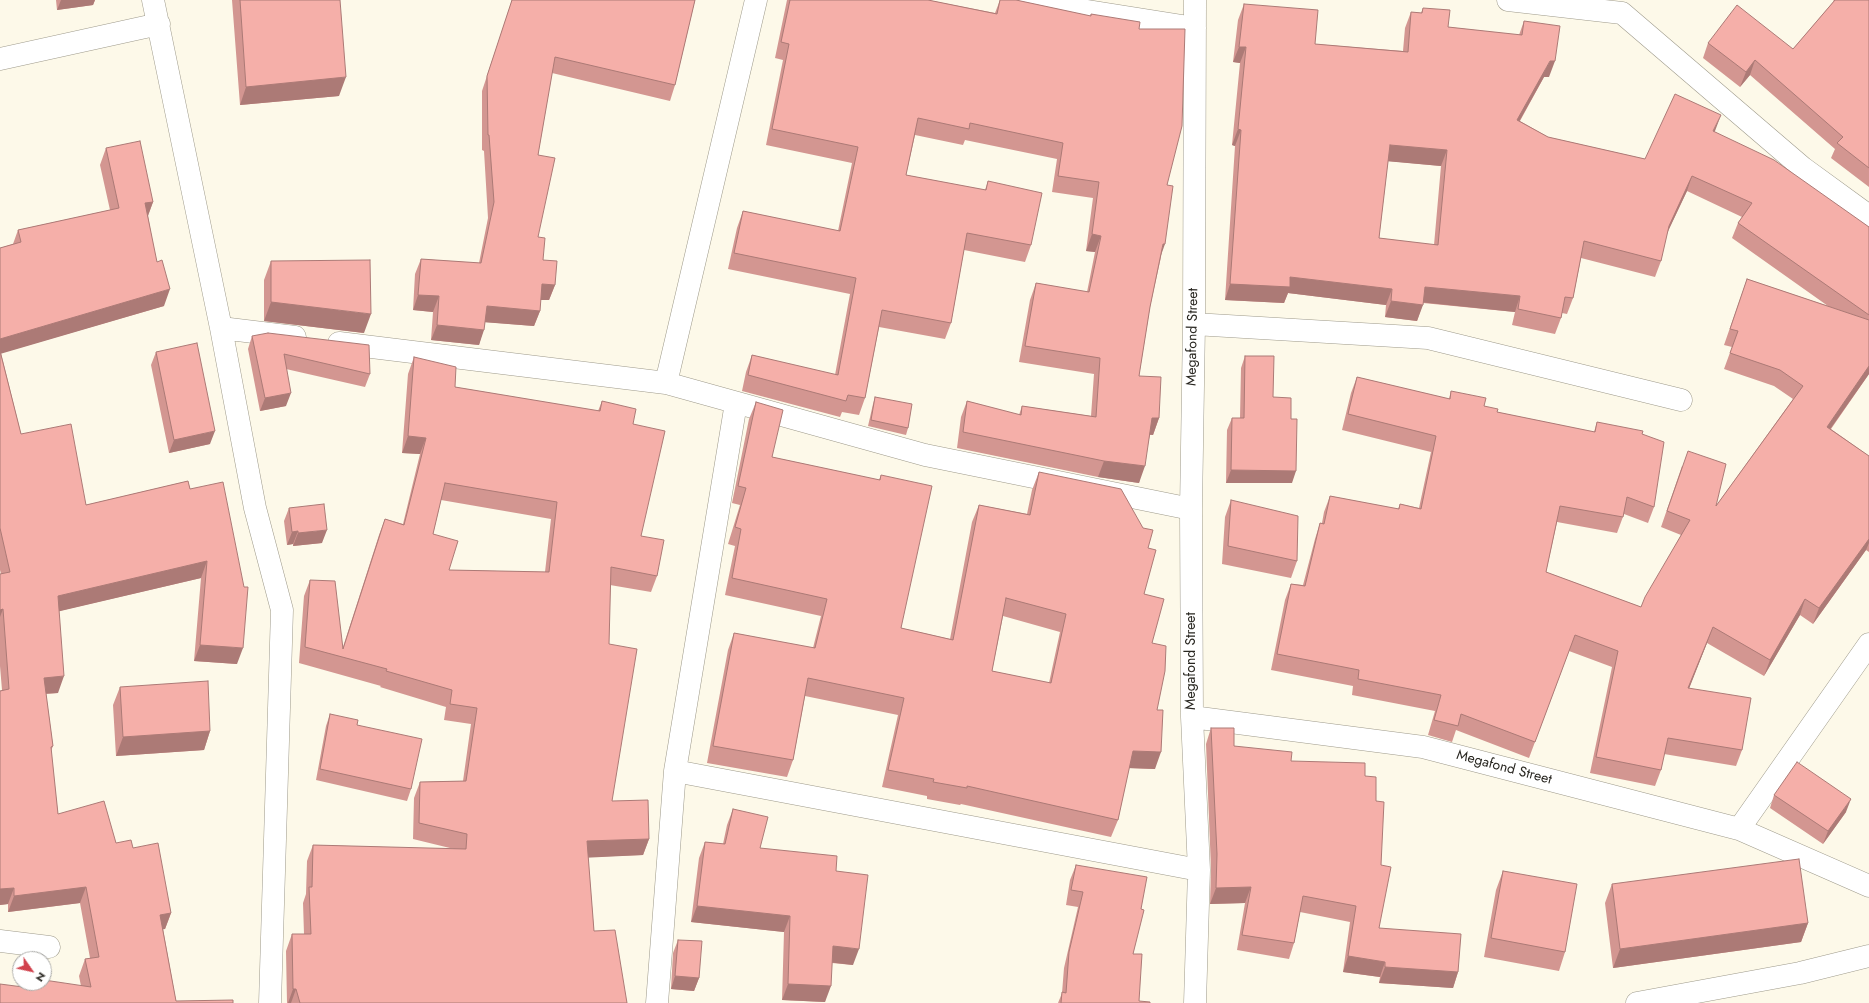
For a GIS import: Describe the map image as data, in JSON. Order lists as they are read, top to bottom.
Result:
{
  "streets": {
    "street": ["Megafond Street"]
  },
  "north": "bottom right"
}
